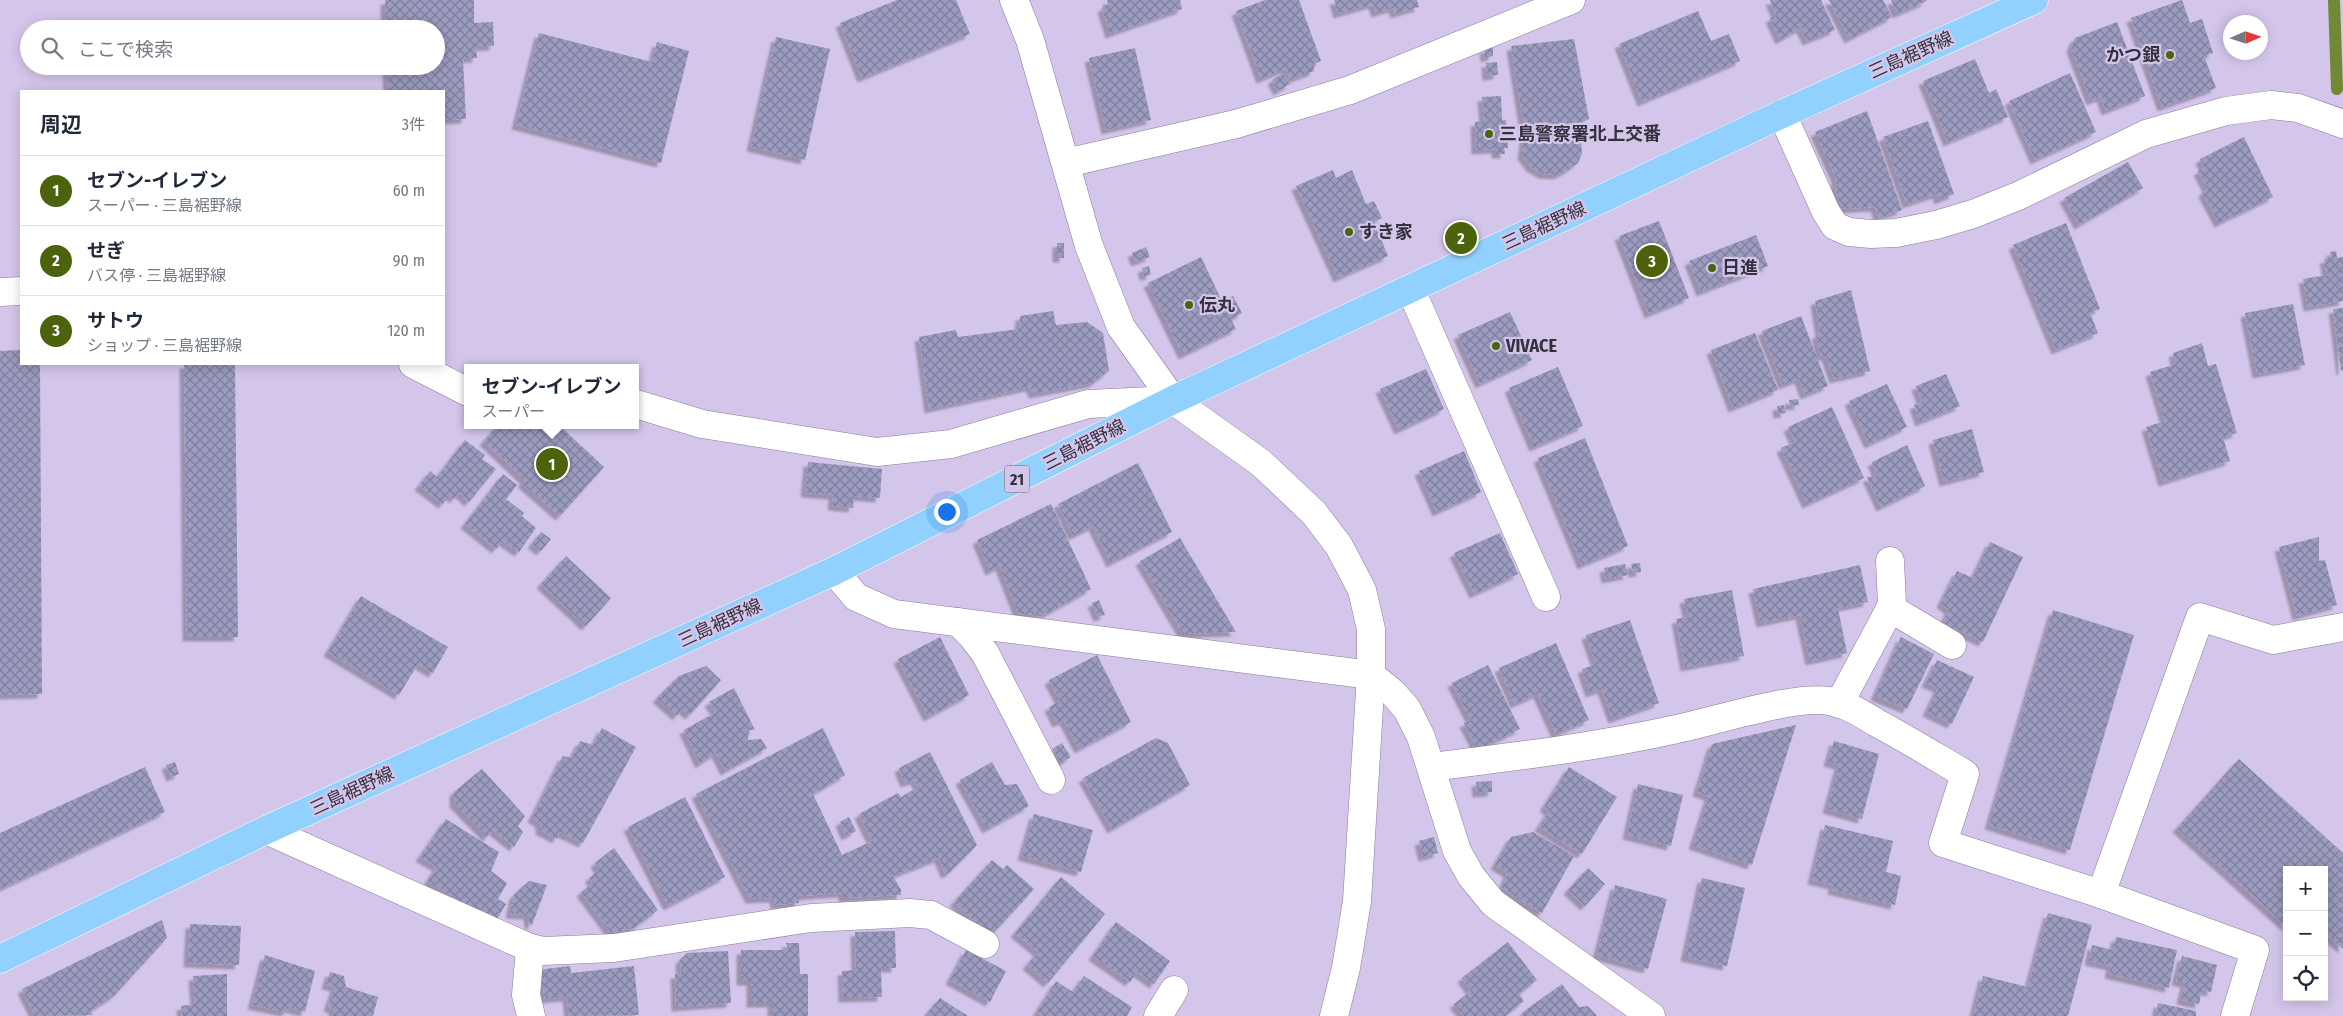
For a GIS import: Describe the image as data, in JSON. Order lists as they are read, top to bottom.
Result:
{
  "streets": {
    "main road": ["三島裾野線", "21"]
  },
  "places": [
    "かつ銀",
    "三島警察署北上交番",
    "すき家",
    "日進",
    "伝丸",
    "VIVACE"
  ],
  "north": "right",
  "page": {
    "search": "ここで検索",
    "heading": ["周辺", "3件"],
    "list": [
      {
        "mark": "1",
        "name": "セブン-イレブン",
        "note": "スーパー · 三島裾野線",
        "value": "60 m"
      },
      {
        "mark": "2",
        "name": "せぎ",
        "note": "バス停 · 三島裾野線",
        "value": "90 m"
      },
      {
        "mark": "3",
        "name": "サトウ",
        "note": "ショップ · 三島裾野線",
        "value": "120 m"
      }
    ],
    "pins": ["2", "3", "1"],
    "popup": ["セブン-イレブン", "スーパー"],
    "map_buttons": ["+", "−"]
  }
}
